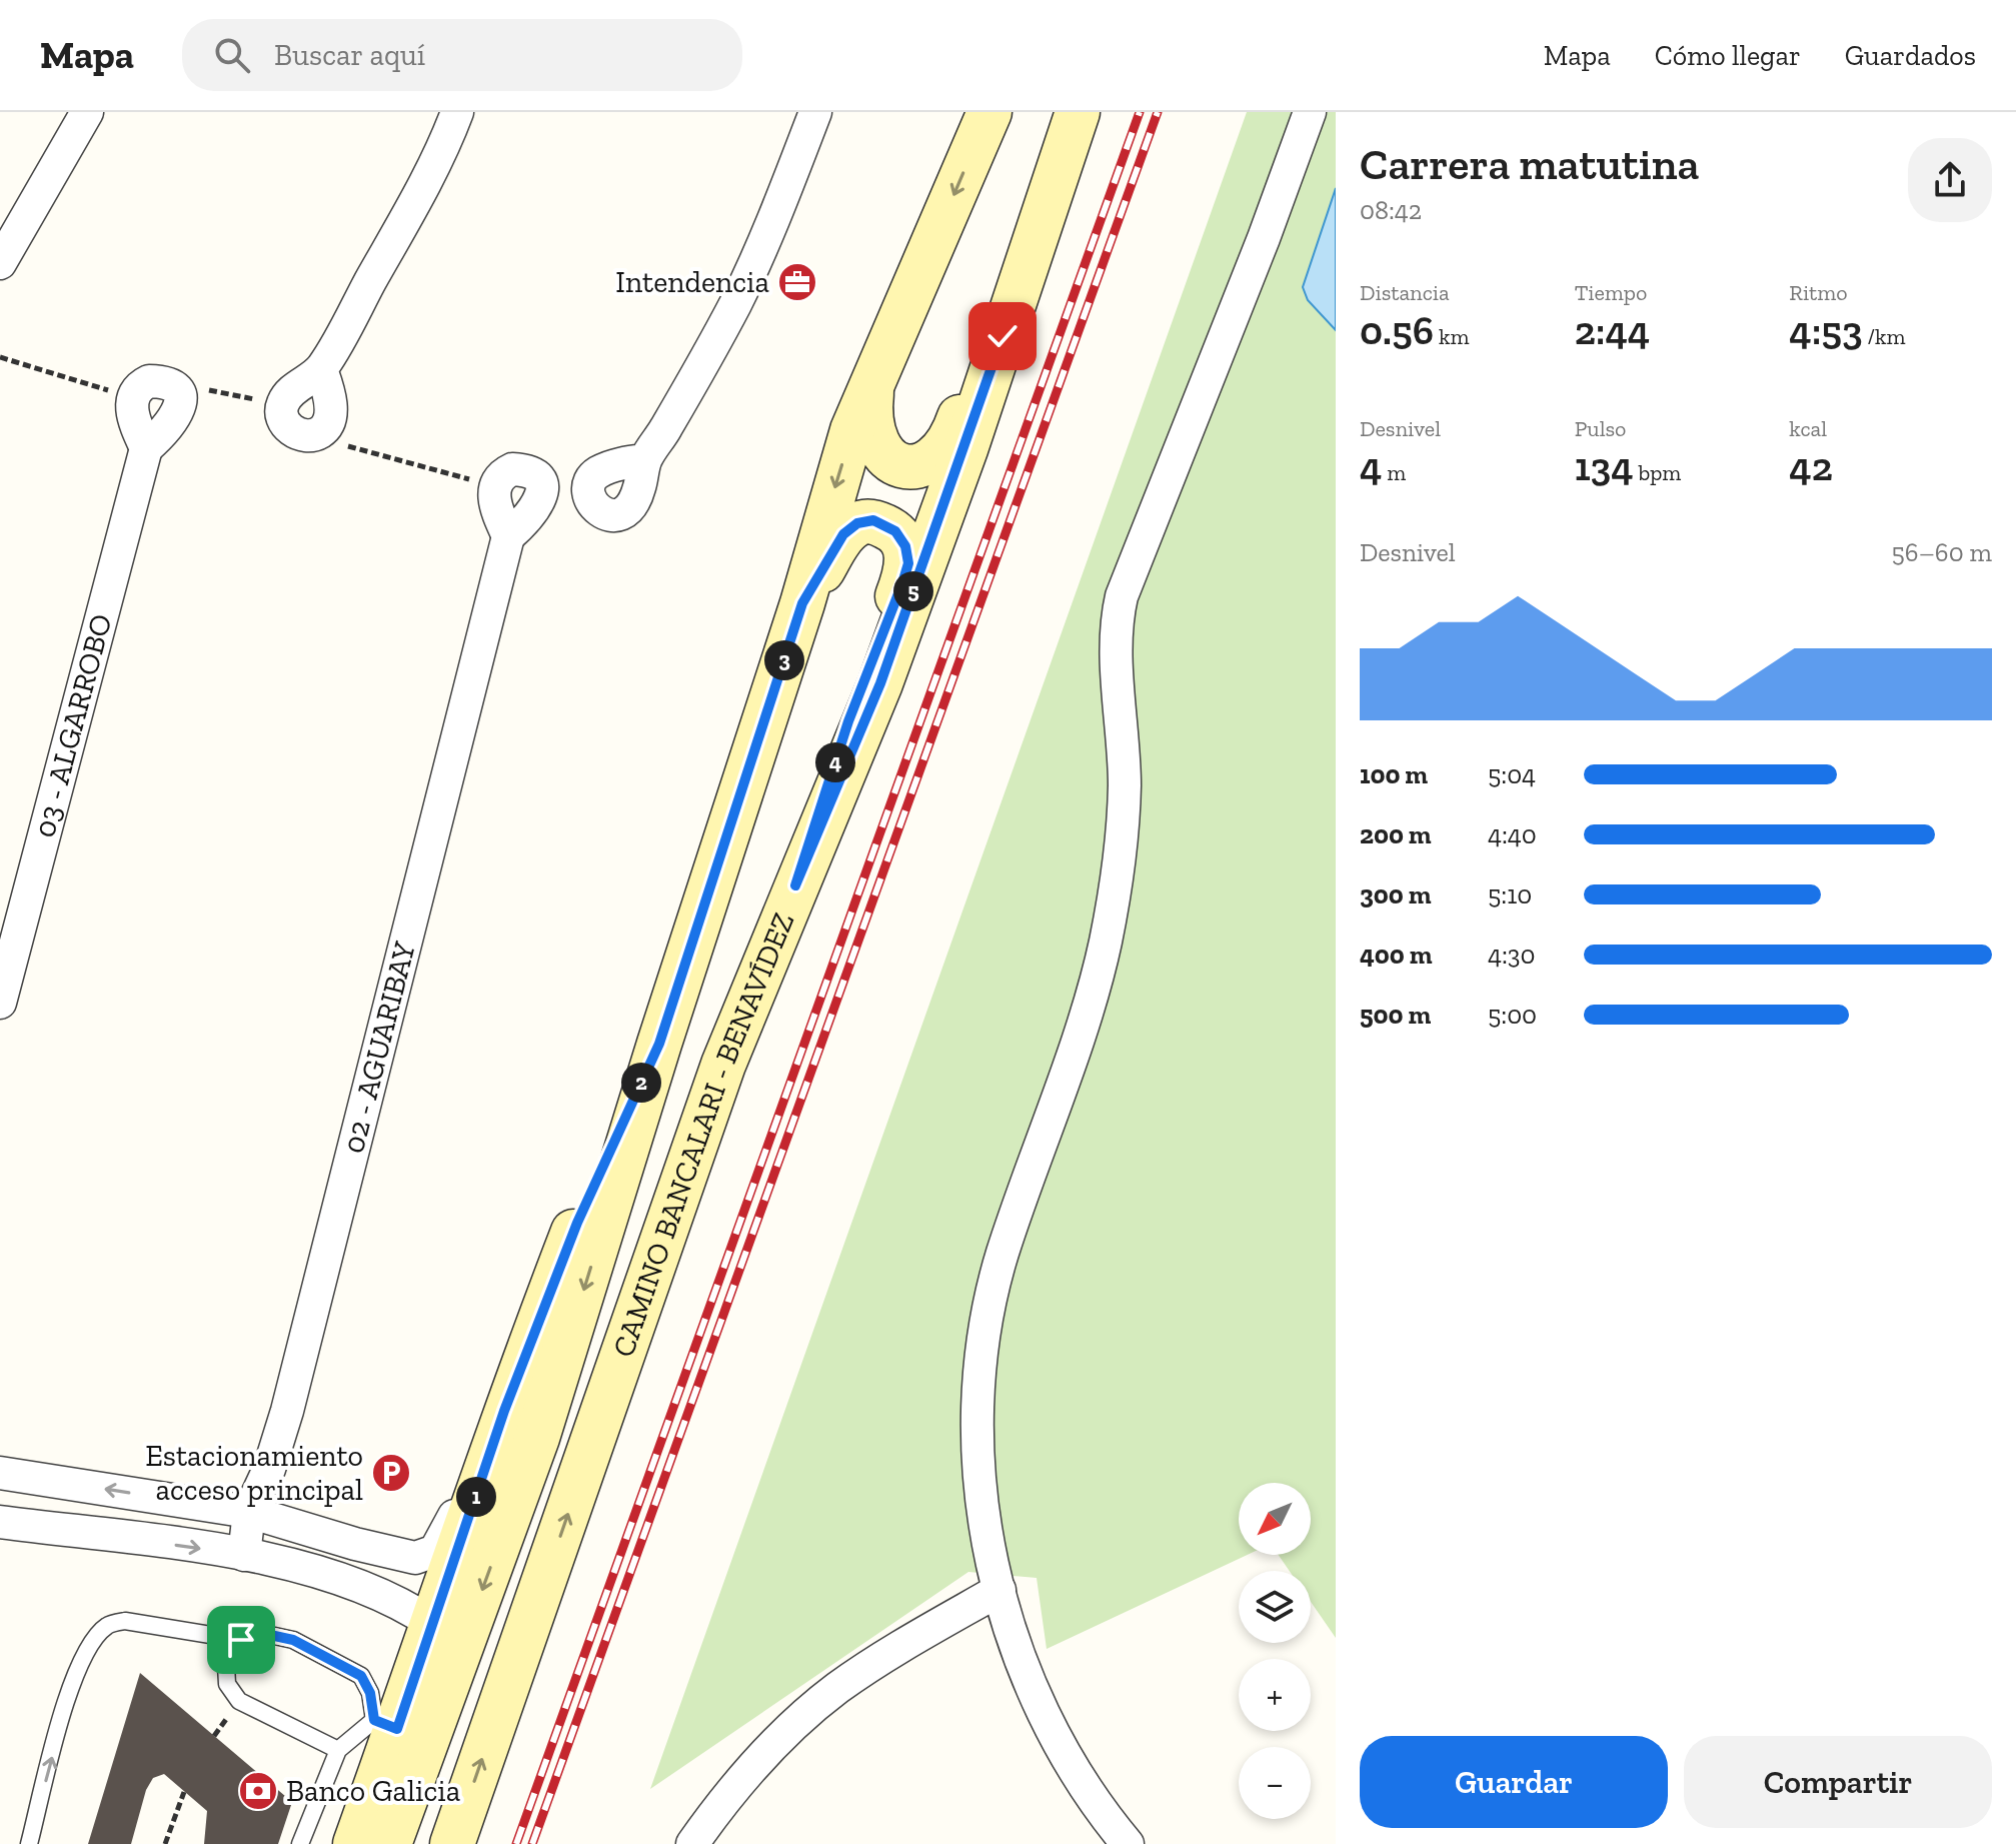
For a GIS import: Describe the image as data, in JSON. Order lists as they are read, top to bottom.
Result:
{
  "streets": {
    "main road": ["CAMINO BANCALARI - BENAVÍDEZ"],
    "street": ["03 - ALGARROBO", "02 - AGUARIBAY"]
  },
  "places": {
    "office": ["Intendencia"],
    "parking": ["Estacionamiento acceso principal"],
    "bank": ["Banco Galicia"]
  },
  "north": "bottom left",
  "page": {
    "header": "Mapa",
    "search": "Buscar aquí",
    "nav": ["Mapa", "Cómo llegar", "Guardados"],
    "heading": ["Carrera matutina", "08:42"],
    "stats": [
      ["Distancia", "0.56 km"],
      ["Tiempo", "2:44"],
      ["Ritmo", "4:53 /km"],
      ["Desnivel", "4 m"],
      ["Pulso", "134 bpm"],
      ["kcal", "42"]
    ],
    "chart": ["Desnivel", "56–60 m"],
    "pins": [
      "5",
      "3",
      "4",
      "2",
      "1"
    ],
    "list": [
      {
        "name": "100 m",
        "note": "5:04"
      },
      {
        "name": "200 m",
        "note": "4:40"
      },
      {
        "name": "300 m",
        "note": "5:10"
      },
      {
        "name": "400 m",
        "note": "4:30"
      },
      {
        "name": "500 m",
        "note": "5:00"
      }
    ],
    "map_buttons": ["+", "−"],
    "buttons": ["Guardar", "Compartir"]
  }
}
